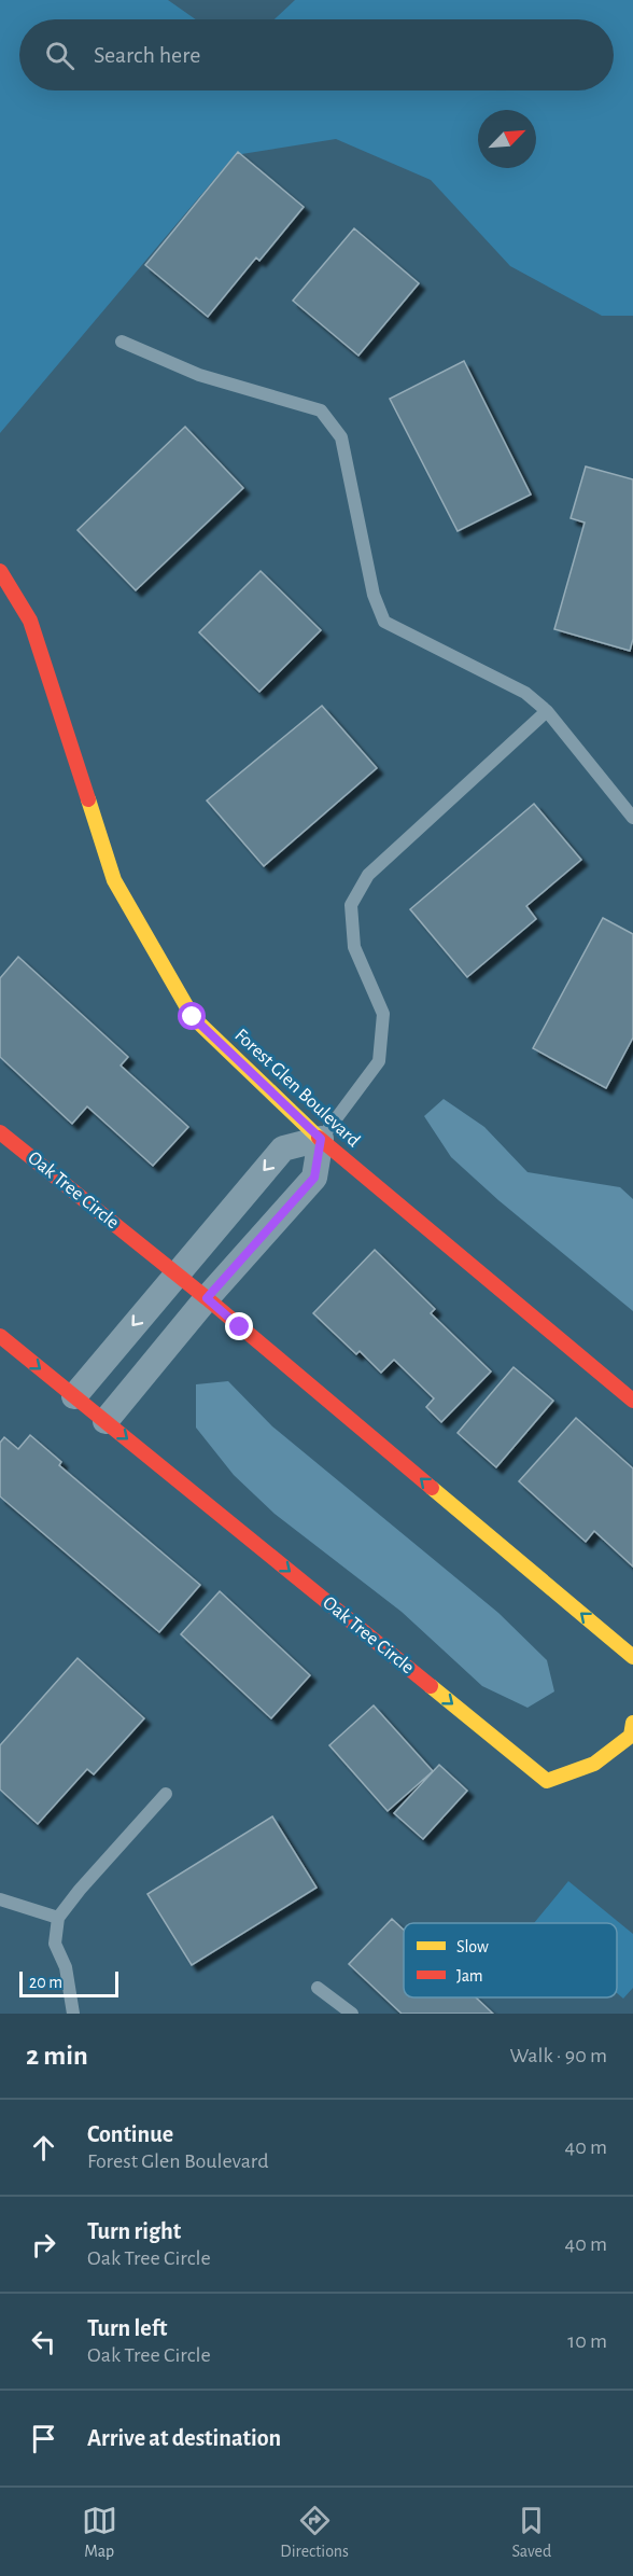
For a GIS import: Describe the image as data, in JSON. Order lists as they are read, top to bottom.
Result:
{
  "streets": {
    "street": ["Forest Glen Boulevard", "Oak Tree Circle"]
  },
  "legend": ["Slow", "Jam"],
  "scale_bar": "20 m",
  "north": "top right",
  "page": {
    "search": "Search here",
    "scale": "20 m",
    "heading": ["2 min", "Walk · 90 m"],
    "list": [
      ["Continue", "Forest Glen Boulevard", "40 m"],
      ["Turn right", "Oak Tree Circle", "40 m"],
      ["Turn left", "Oak Tree Circle", "10 m"],
      "Arrive at destination"
    ],
    "nav": ["Map", "Directions", "Saved"]
  }
}
